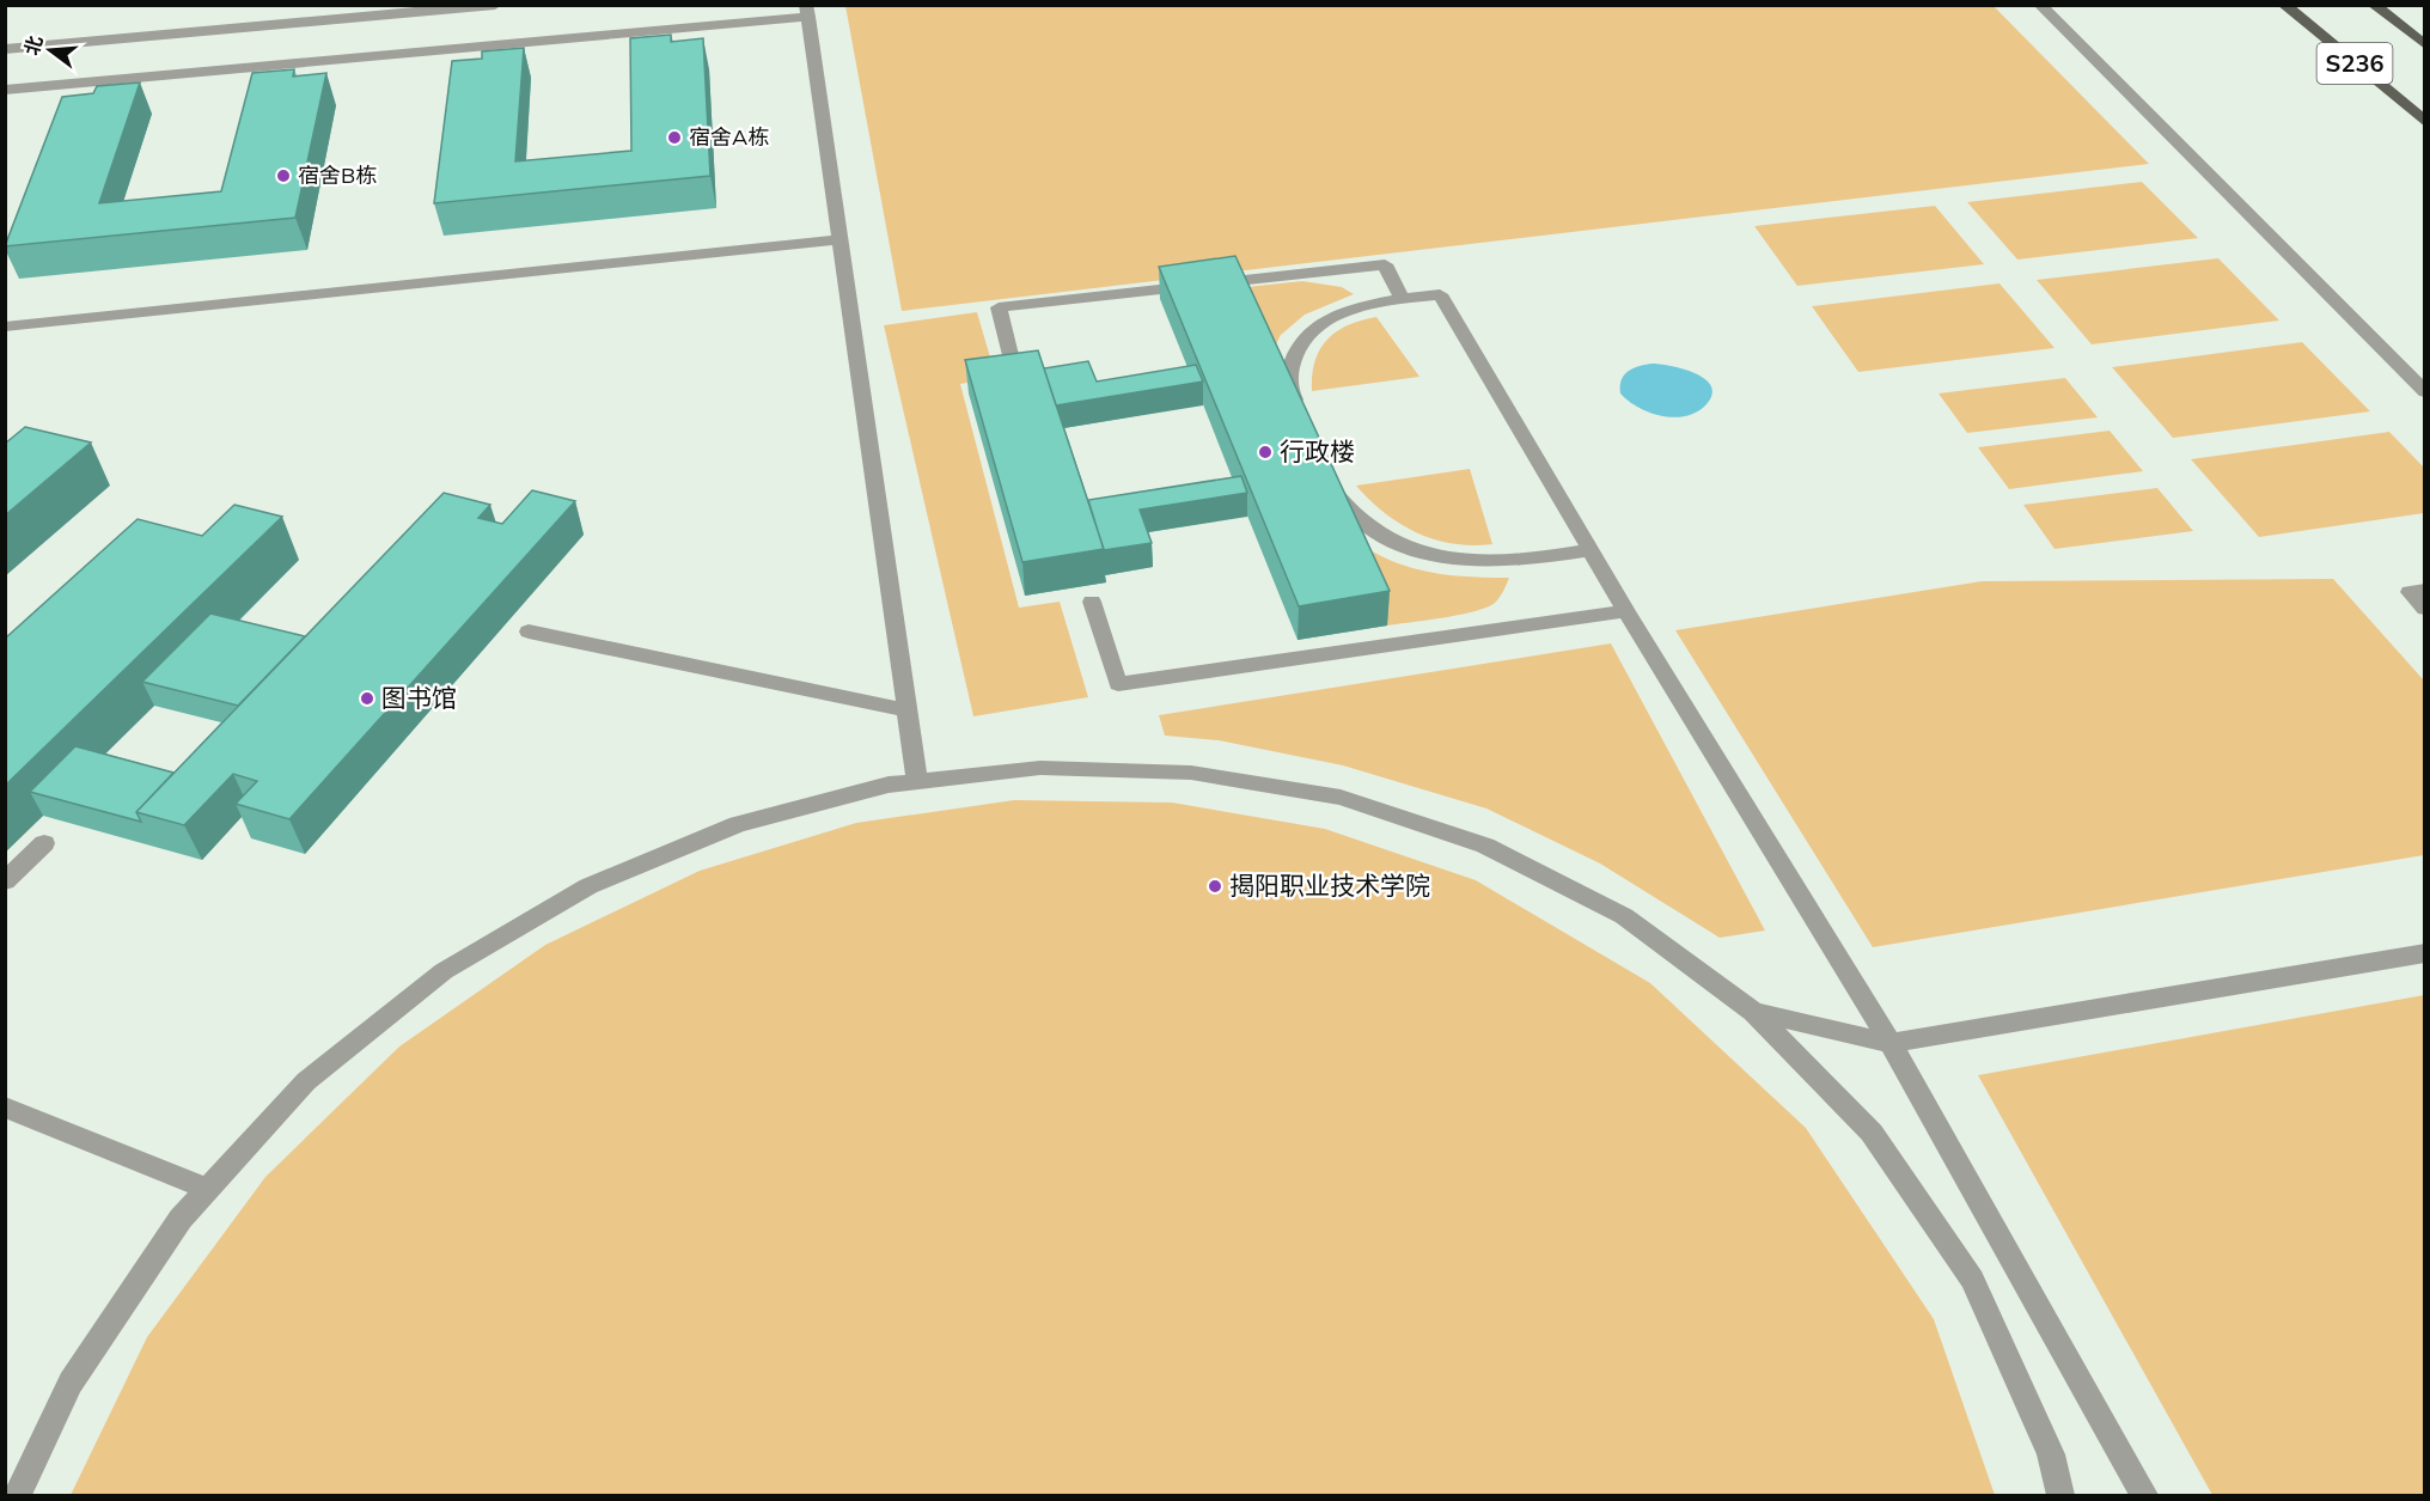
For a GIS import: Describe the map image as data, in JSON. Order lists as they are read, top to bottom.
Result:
{
  "streets": {
    "main road": ["S236"]
  },
  "places": [
    "宿舍A栋",
    "宿舍B栋",
    "行政楼",
    "图书馆",
    "揭阳职业技术学院"
  ],
  "north": "left"
}
